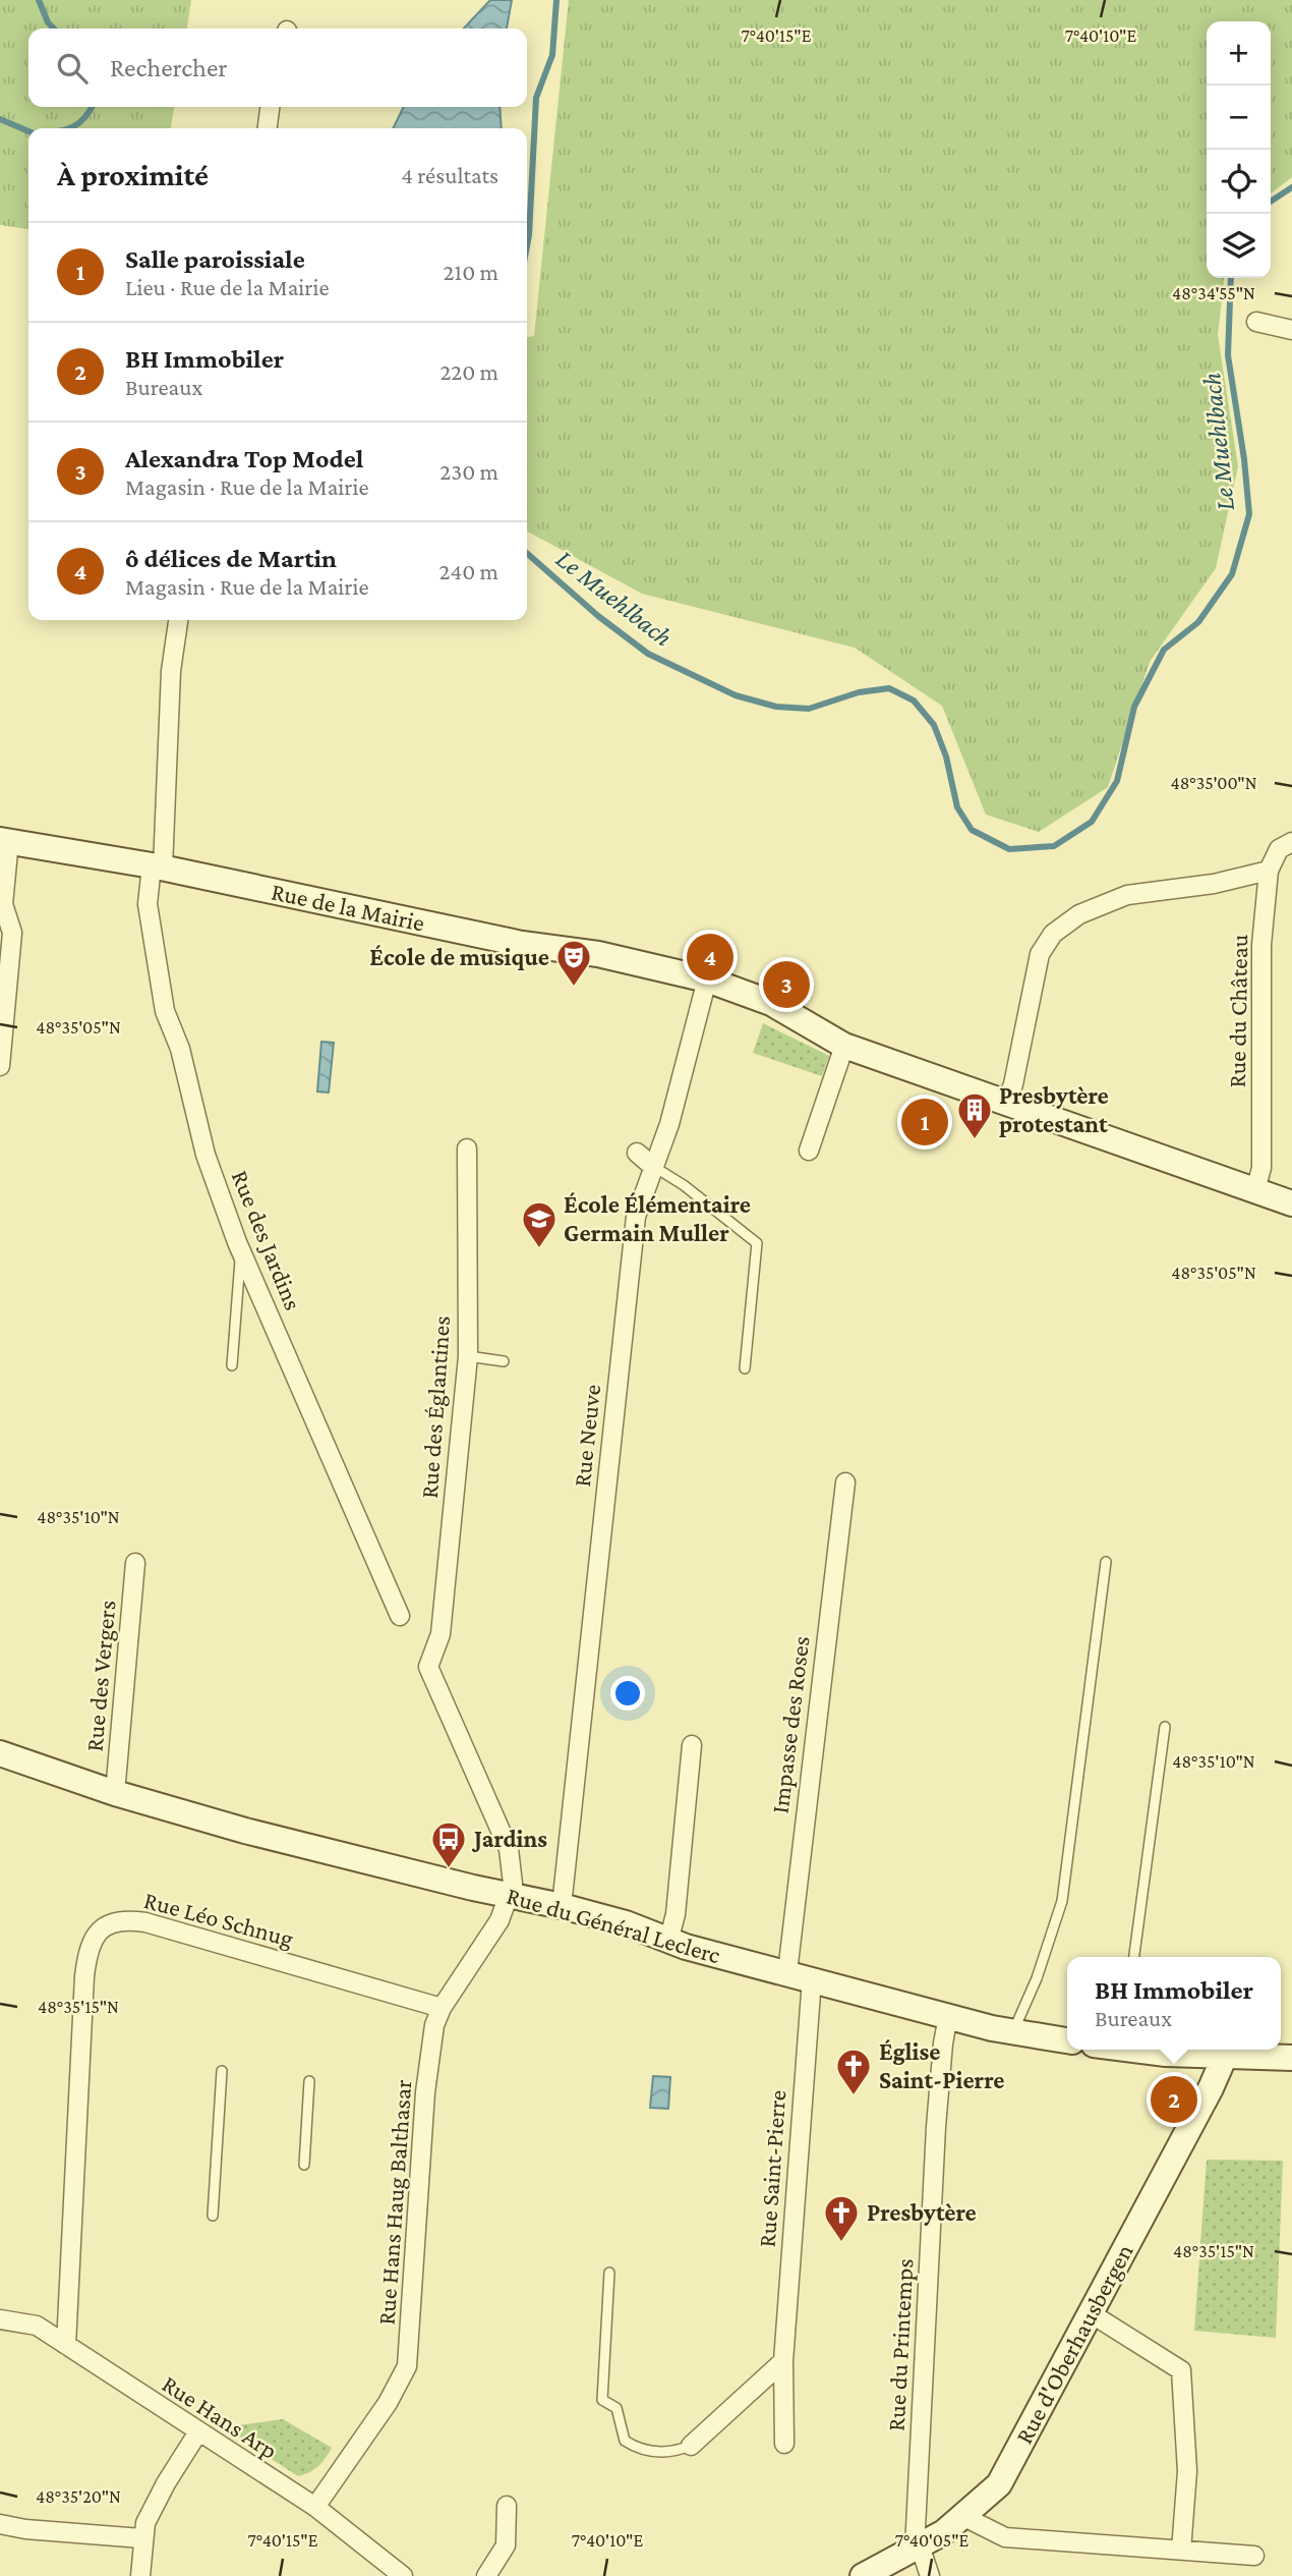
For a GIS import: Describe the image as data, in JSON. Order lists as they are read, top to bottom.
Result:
{
  "streets": {
    "main road": ["Rue de la Mairie", "Rue du Général Leclerc", "Rue d'Oberhausbergen"],
    "street": [
      "Rue du Château",
      "Rue des Jardins",
      "Rue des Églantines",
      "Rue Neuve",
      "Rue des Vergers",
      "Impasse des Roses",
      "Rue Léo Schnug",
      "Rue Saint-Pierre",
      "Rue Hans Haug Balthasar",
      "Rue du Printemps",
      "Rue Hans Arp"
    ]
  },
  "crossings": [
    ["Rue de la Mairie", "Rue du Château"],
    ["Rue de la Mairie", "Rue des Jardins"],
    ["Rue de la Mairie", "Rue Neuve"],
    ["Rue des Églantines", "Rue du Général Leclerc"],
    ["Rue des Églantines", "Rue Hans Haug Balthasar"],
    ["Rue Neuve", "Rue du Général Leclerc"],
    ["Rue des Vergers", "Rue du Général Leclerc"],
    ["Impasse des Roses", "Rue du Général Leclerc"],
    ["Rue Léo Schnug", "Rue Hans Haug Balthasar"],
    ["Rue Léo Schnug", "Rue Hans Arp"],
    ["Rue du Général Leclerc", "Rue Saint-Pierre"],
    ["Rue du Général Leclerc", "Rue Hans Haug Balthasar"],
    ["Rue du Général Leclerc", "Rue du Printemps"],
    ["Rue Hans Haug Balthasar", "Rue Hans Arp"],
    ["Rue d'Oberhausbergen", "Rue du Printemps"]
  ],
  "water": ["Le Muehlbach"],
  "places": {
    "theatre": ["École de musique"],
    "building": ["Presbytère protestant"],
    "school or university": ["École Élémentaire Germain Muller"],
    "bus stop": ["Jardins"],
    "church": ["Église Saint-Pierre", "Presbytère"]
  },
  "page": {
    "map_buttons": ["+", "−"],
    "search": "Rechercher",
    "heading": ["À proximité", "4 résultats"],
    "list": [
      {
        "mark": "1",
        "name": "Salle paroissiale",
        "note": "Lieu · Rue de la Mairie",
        "value": "210 m"
      },
      {
        "mark": "2",
        "name": "BH Immobiler",
        "note": "Bureaux",
        "value": "220 m"
      },
      {
        "mark": "3",
        "name": "Alexandra Top Model",
        "note": "Magasin · Rue de la Mairie",
        "value": "230 m"
      },
      {
        "mark": "4",
        "name": "ô délices de Martin",
        "note": "Magasin · Rue de la Mairie",
        "value": "240 m"
      }
    ],
    "pins": [
      "4",
      "3",
      "1",
      "2"
    ],
    "popup": ["BH Immobiler", "Bureaux"]
  },
  "coordinates": [
    "7°40'15\"E",
    "7°40'10\"E",
    "48°34'55\"N",
    "48°35'00\"N",
    "48°35'05\"N",
    "48°35'10\"N",
    "48°35'15\"N",
    "48°35'20\"N",
    "7°40'05\"E"
  ]
}
